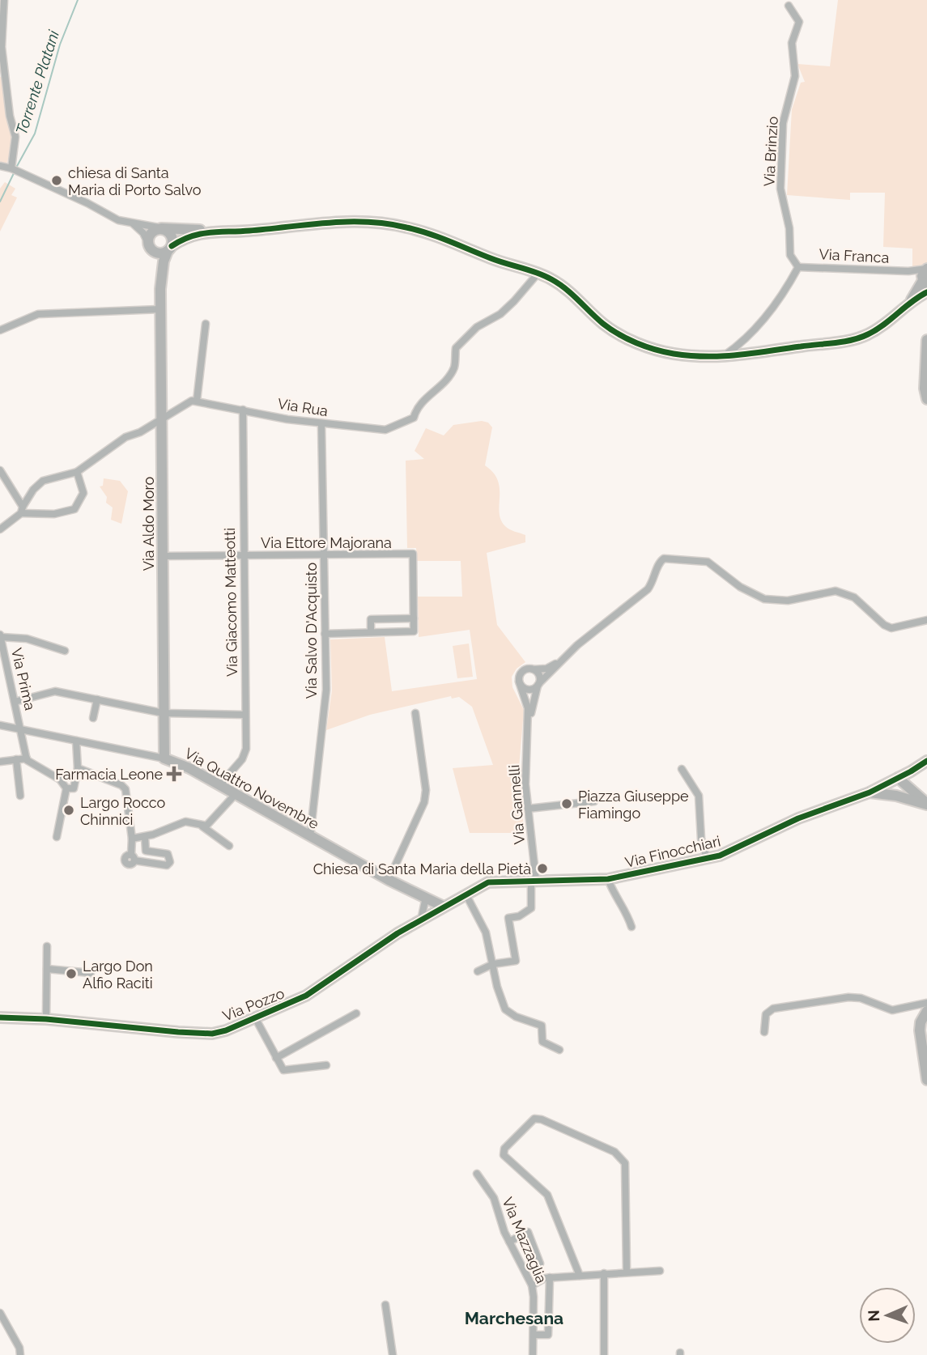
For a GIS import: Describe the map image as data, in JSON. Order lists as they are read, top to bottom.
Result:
{
  "streets": {
    "street": [
      "Via Brinzio",
      "Via Franca",
      "Via Rua",
      "Via Aldo Moro",
      "Via Ettore Majorana",
      "Via Giacomo Matteotti",
      "Via Salvo D'Acquisto",
      "Via Prima",
      "Via Quattro Novembre",
      "Via Gannelli",
      "Via Finocchiari",
      "Via Pozzo",
      "Via Mazzaglia"
    ]
  },
  "crossings": [
    ["Via Brinzio", "Via Franca"],
    ["Via Rua", "Via Giacomo Matteotti"],
    ["Via Rua", "Via Salvo D'Acquisto"],
    ["Via Aldo Moro", "Via Ettore Majorana"],
    ["Via Aldo Moro", "Via Quattro Novembre"],
    ["Via Ettore Majorana", "Via Giacomo Matteotti"],
    ["Via Ettore Majorana", "Via Salvo D'Acquisto"],
    ["Via Giacomo Matteotti", "Via Quattro Novembre"],
    ["Via Salvo D'Acquisto", "Via Quattro Novembre"],
    ["Via Prima", "Via Quattro Novembre"],
    ["Via Quattro Novembre", "Via Finocchiari"],
    ["Via Quattro Novembre", "Via Pozzo"],
    ["Via Gannelli", "Via Finocchiari"],
    ["Via Finocchiari", "Via Pozzo"]
  ],
  "districts": ["Marchesana"],
  "water": ["Torrente Platani"],
  "places": {
    "other": [
      "chiesa di Santa Maria di Porto Salvo",
      "Piazza Giuseppe Fiamingo",
      "Largo Rocco Chinnici",
      "Chiesa di Santa Maria della Pietà",
      "Largo Don Alfio Raciti"
    ],
    "health": ["Farmacia Leone"]
  },
  "north": "left"
}
